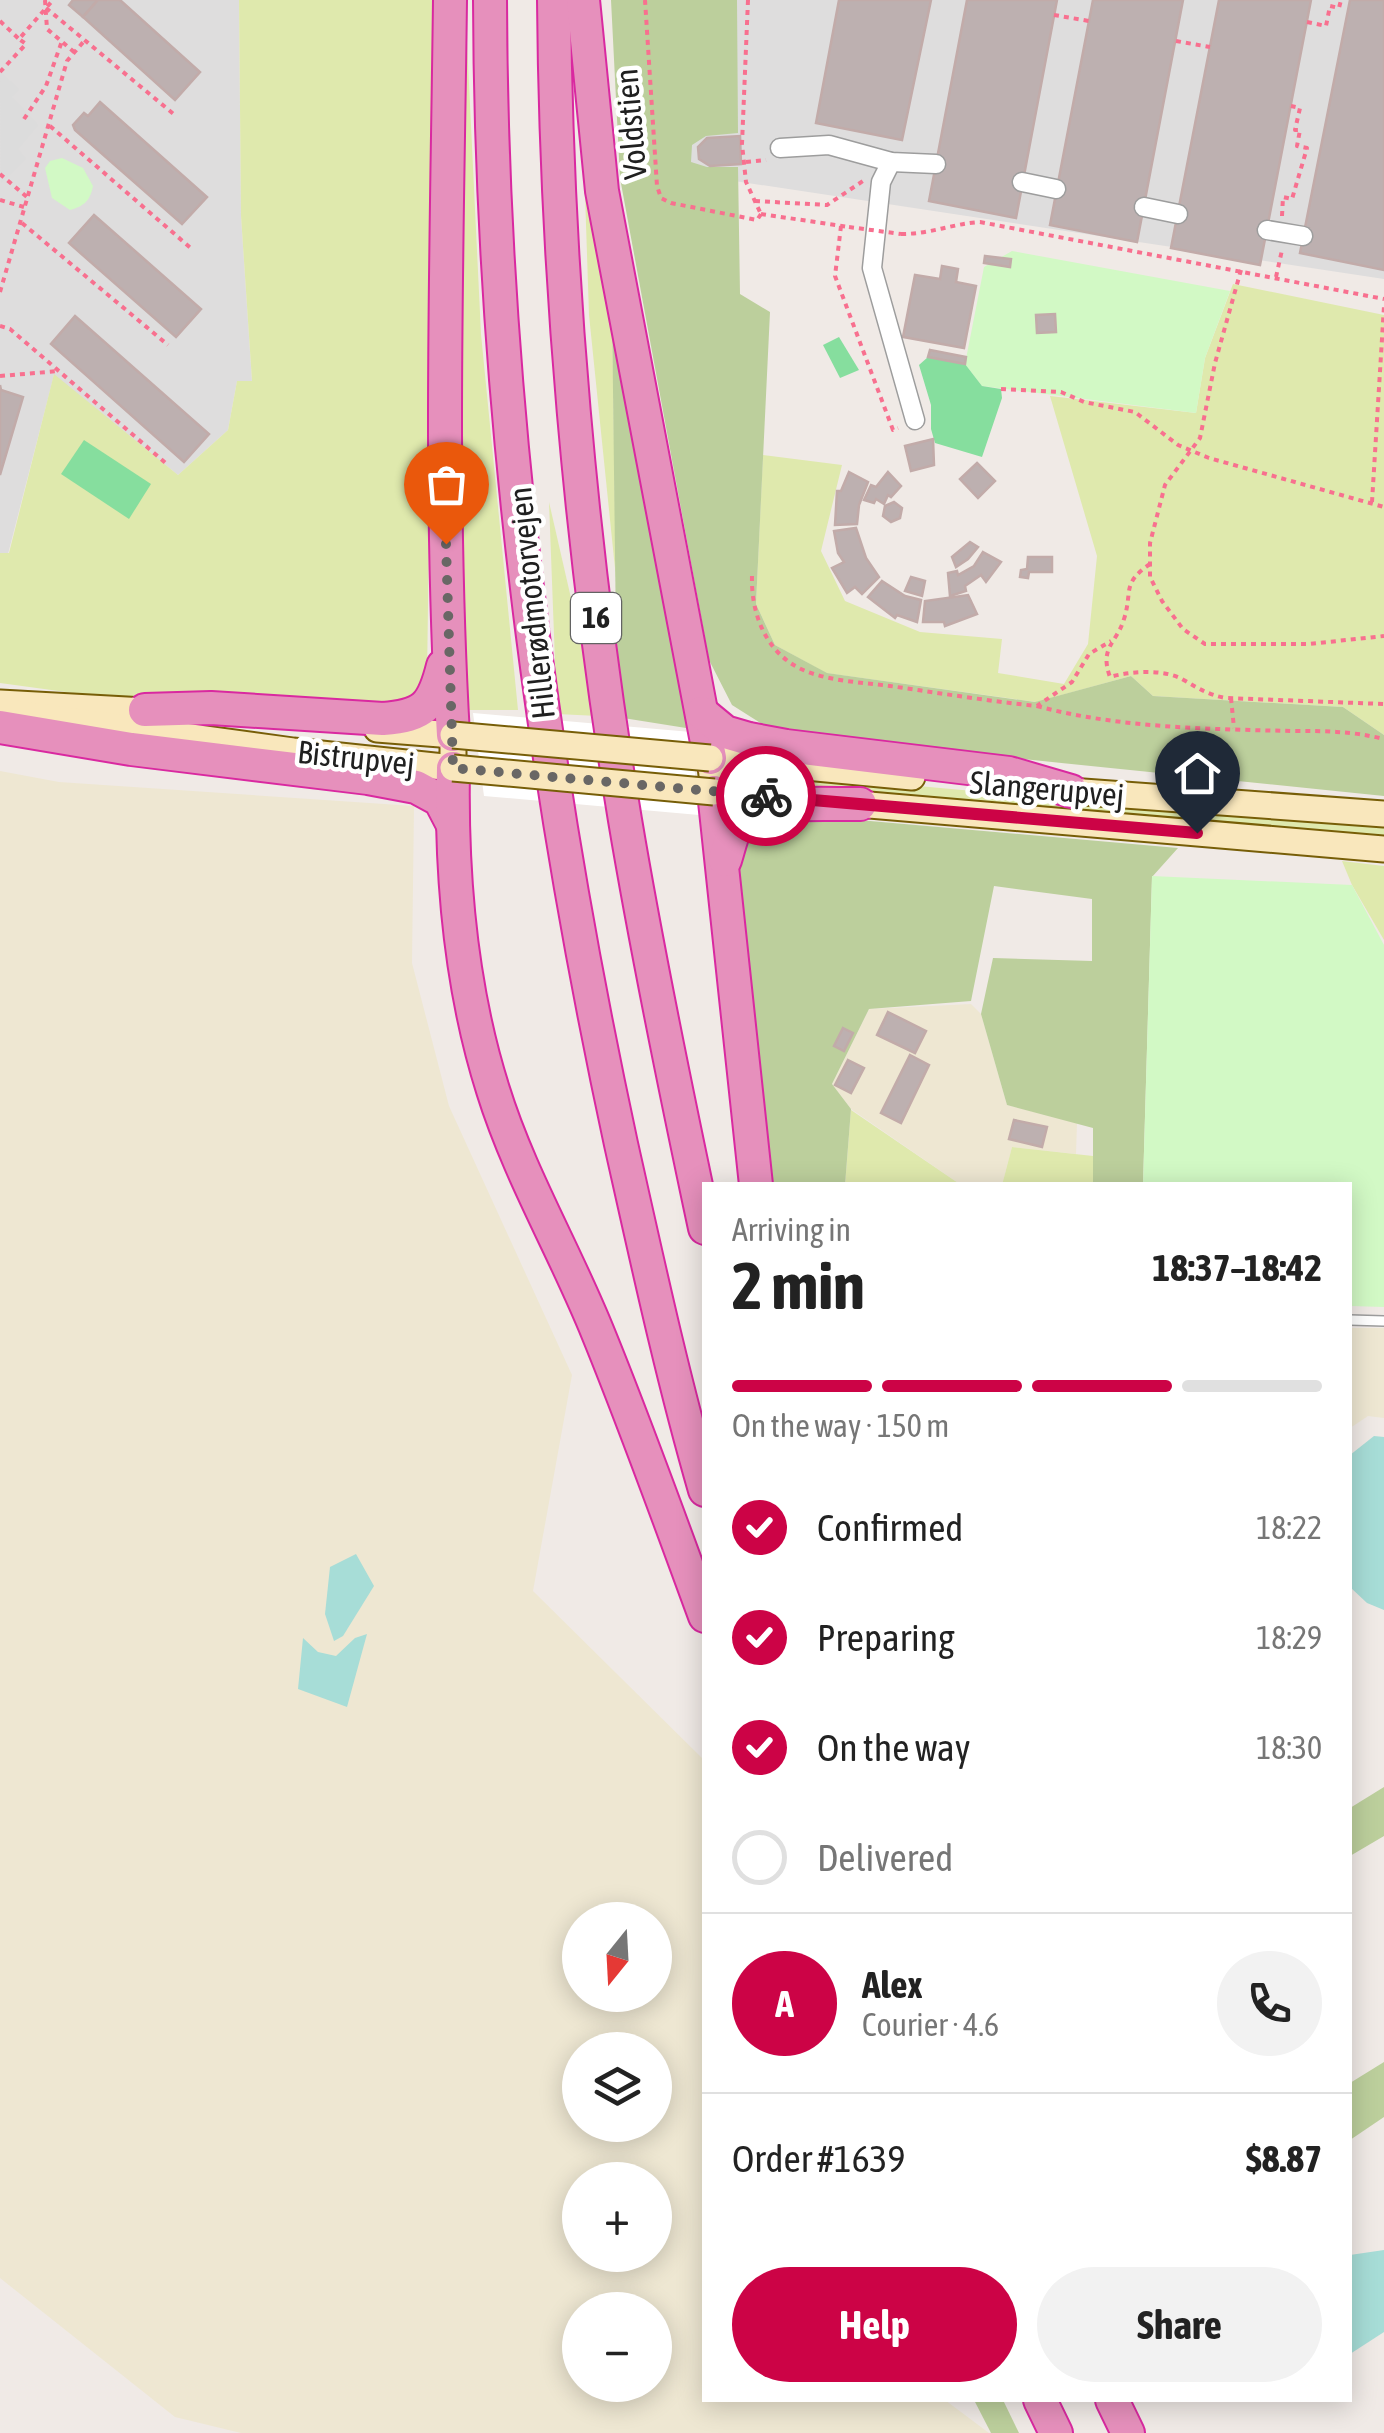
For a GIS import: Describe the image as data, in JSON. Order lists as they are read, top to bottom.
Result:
{
  "streets": {
    "highway": ["Hillerødmotorvejen", "16"],
    "main road": ["Bistrupvej", "Slangerupvej"],
    "path": ["Voldstien"]
  },
  "crossings": [
    ["Bistrupvej", "Slangerupvej"]
  ],
  "north": "bottom",
  "page": {
    "heading": ["2 min", "Arriving in", "18:37–18:42"],
    "panel": [
      "Alex",
      "Courier · 4.6",
      "Order #1639",
      "$8.87"
    ],
    "bar": "On the way · 150 m",
    "list": [
      ["Confirmed", "18:22"],
      ["Preparing", "18:29"],
      ["On the way", "18:30"],
      "Delivered"
    ],
    "map_buttons": ["+", "−"],
    "round": "A",
    "buttons": ["Help", "Share"]
  }
}
